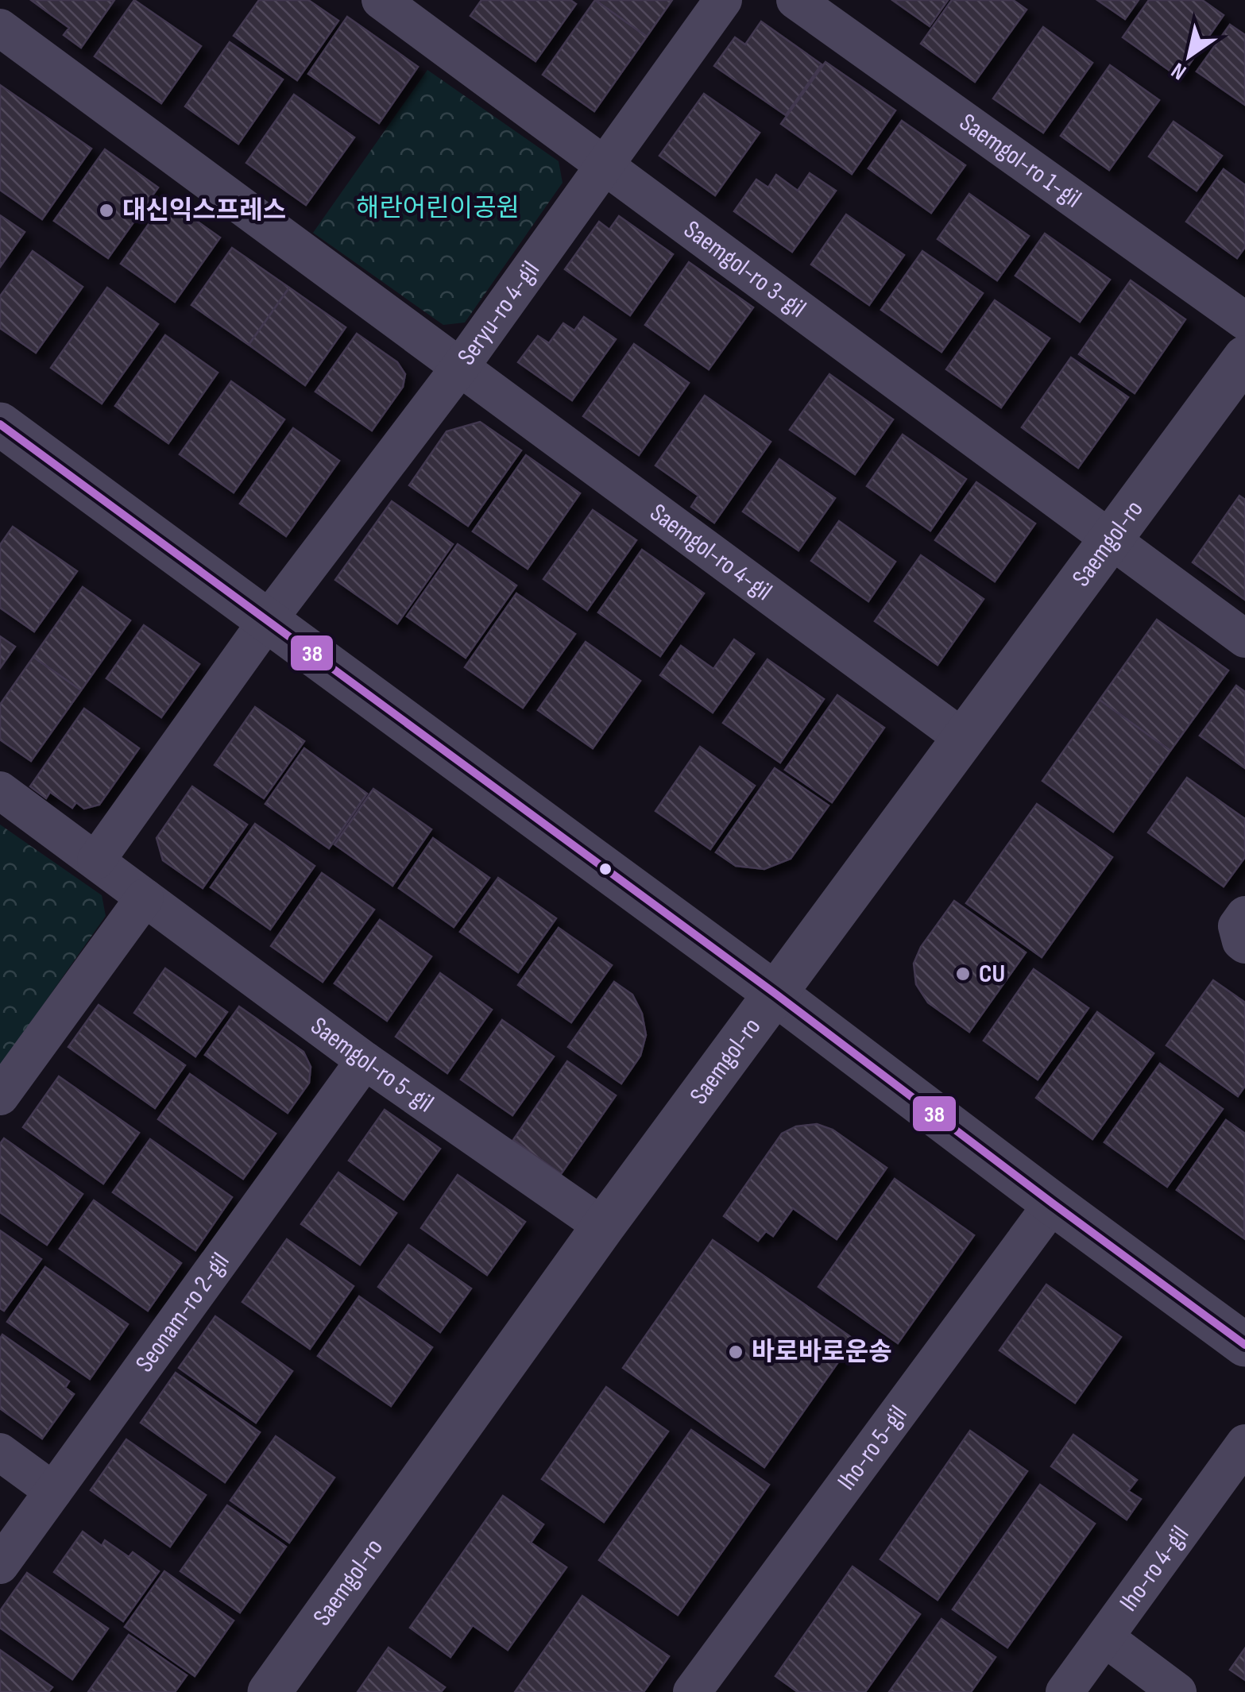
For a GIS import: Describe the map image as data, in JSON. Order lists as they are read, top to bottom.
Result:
{
  "streets": {
    "street": [
      "Saemgol-ro 1-gil",
      "Saemgol-ro 3-gil",
      "Seryu-ro 4-gil",
      "Saemgol-ro",
      "Saemgol-ro 4-gil",
      "Saemgol-ro 5-gil",
      "Seonam-ro 2-gil",
      "Iho-ro 5-gil",
      "Iho-ro 4-gil"
    ]
  },
  "crossings": [
    ["Saemgol-ro 3-gil", "Seryu-ro 4-gil"],
    ["Saemgol-ro 3-gil", "Saemgol-ro"],
    ["Seryu-ro 4-gil", "Saemgol-ro 4-gil"],
    ["Seryu-ro 4-gil", "Saemgol-ro 5-gil"],
    ["Saemgol-ro", "Saemgol-ro 4-gil"],
    ["Saemgol-ro", "Saemgol-ro 5-gil"],
    ["Saemgol-ro 5-gil", "Seonam-ro 2-gil"]
  ],
  "parks": ["해란어린이공원"],
  "places": ["대신익스프레스", "CU", "바로바로운송"],
  "lines": ["transit line 38"],
  "north": "bottom left"
}
